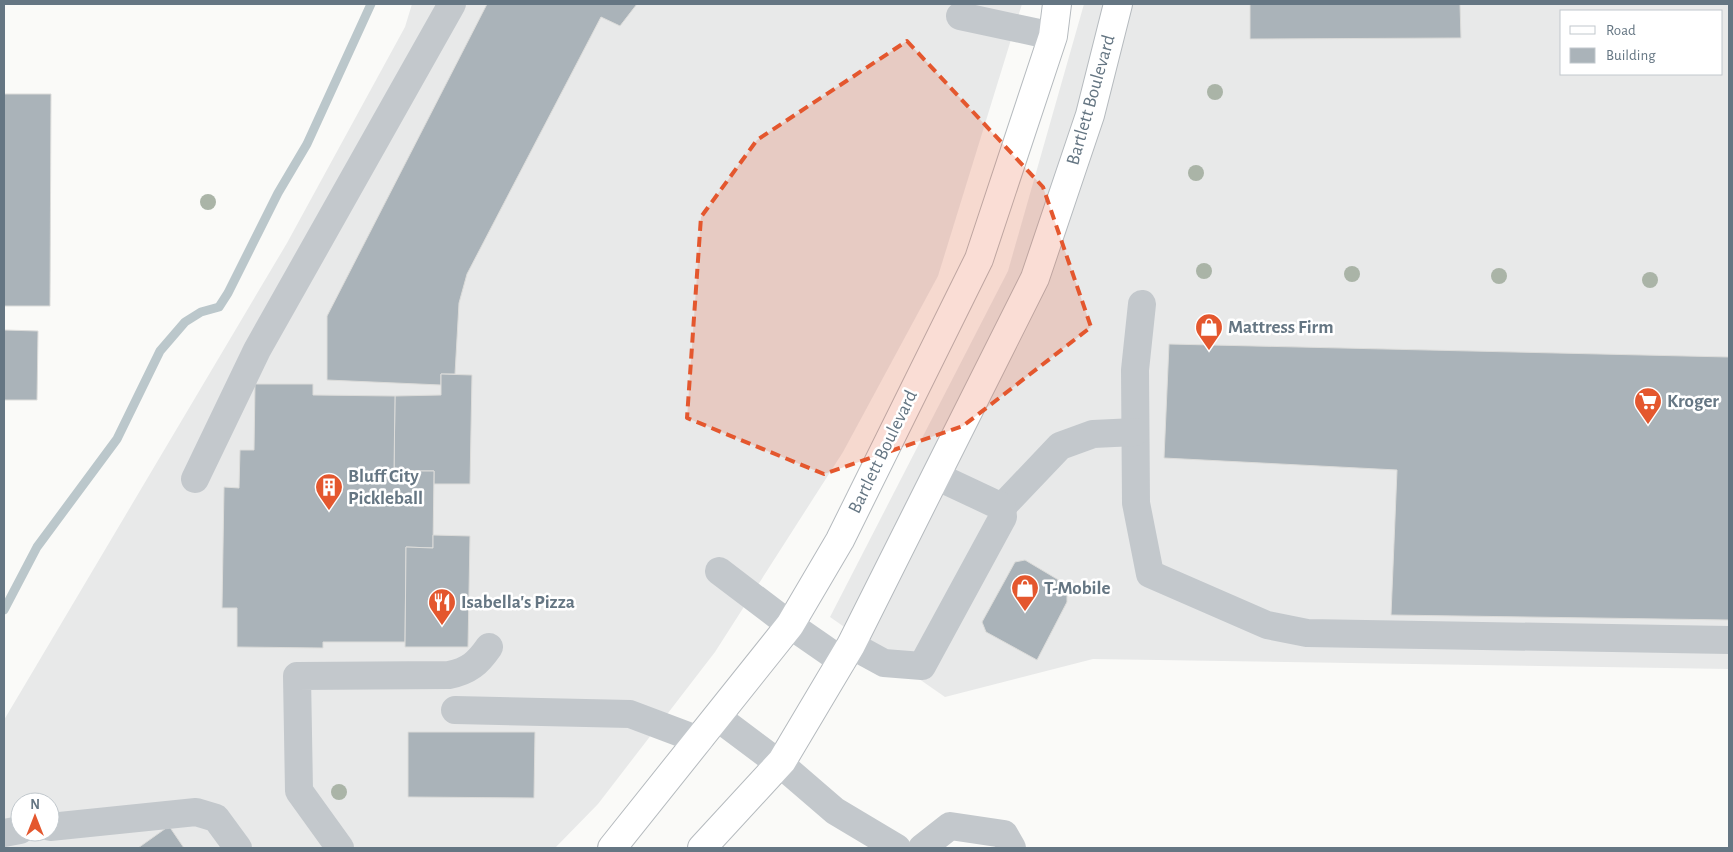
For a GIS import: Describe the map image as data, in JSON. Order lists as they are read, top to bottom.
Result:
{
  "streets": {
    "main road": ["Bartlett Boulevard"]
  },
  "places": {
    "shop": ["Mattress Firm", "T-Mobile"],
    "supermarket": ["Kroger"],
    "building": ["Bluff City Pickleball"],
    "restaurant": ["Isabella's Pizza"]
  },
  "legend": ["Road", "Building"],
  "north": "top"
}
